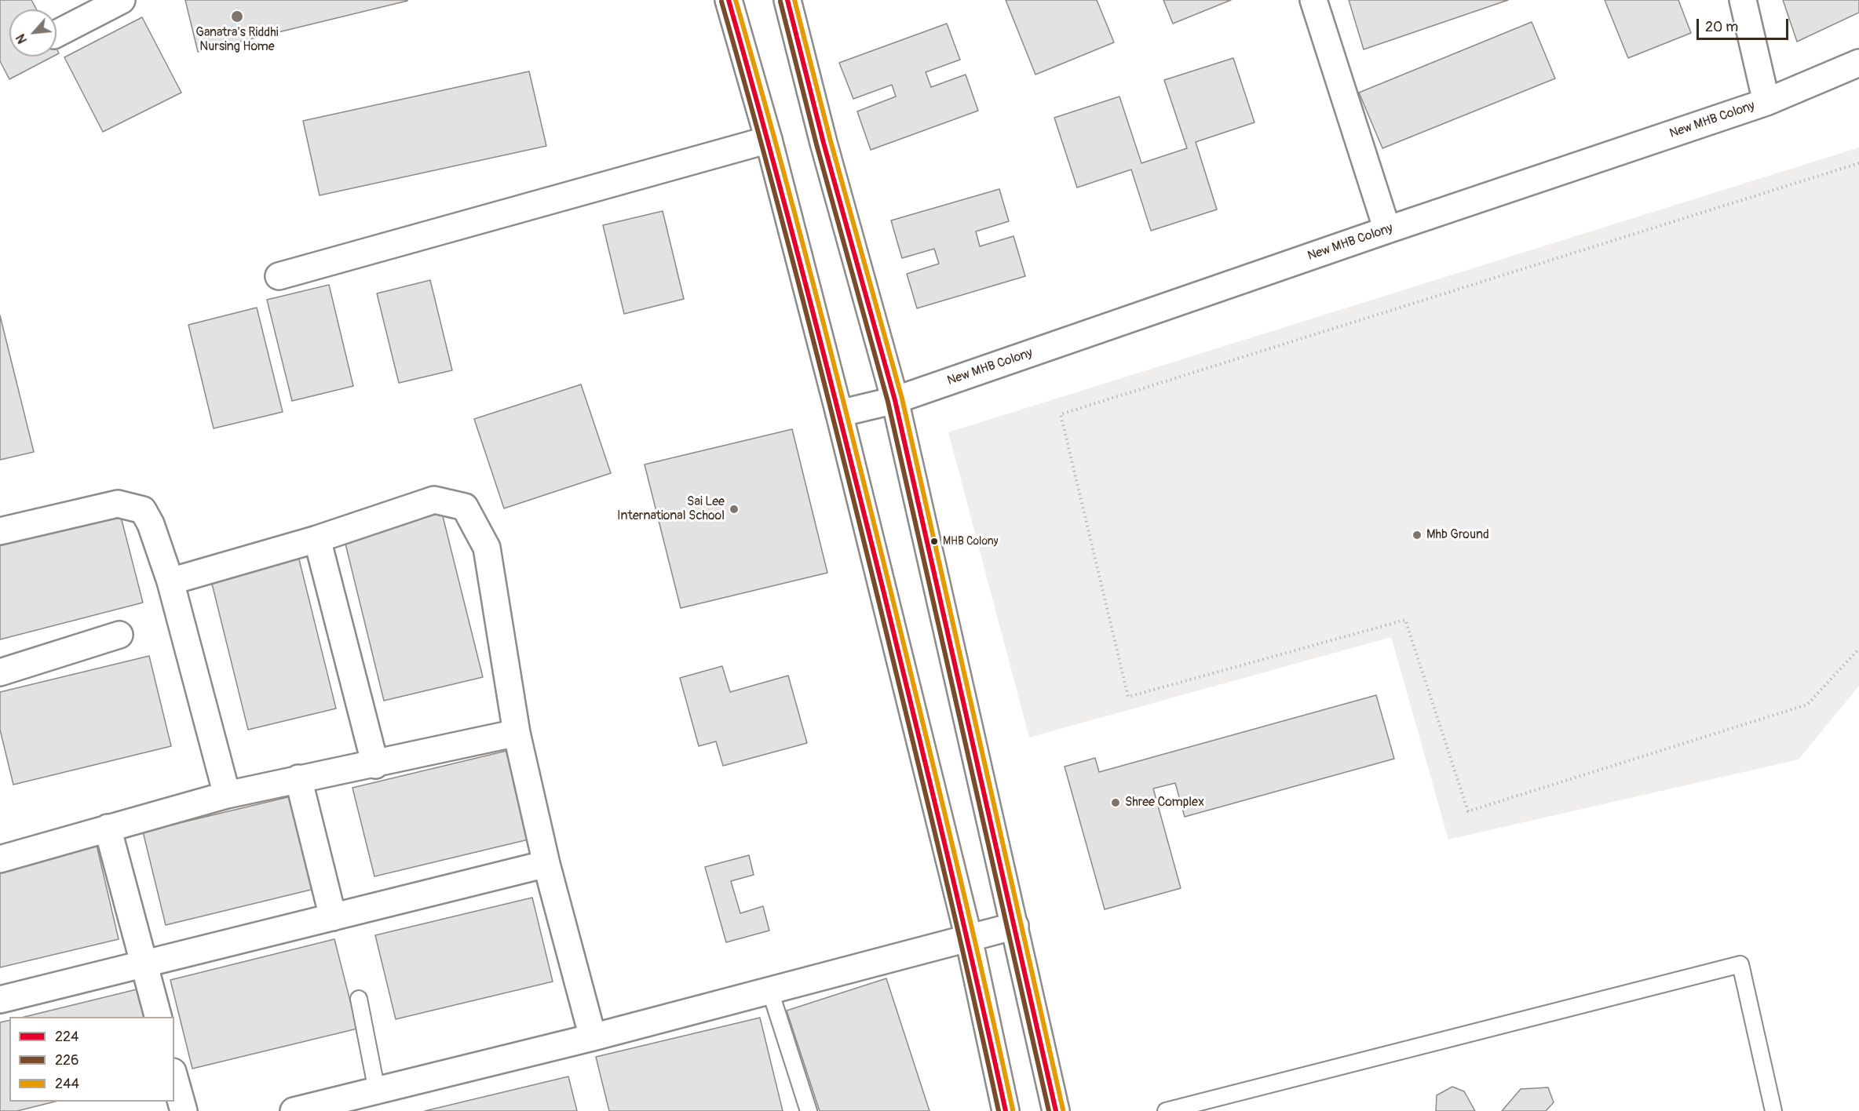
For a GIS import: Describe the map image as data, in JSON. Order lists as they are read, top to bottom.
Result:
{
  "streets": {
    "street": ["New MHB Colony"]
  },
  "places": [
    "Ganatra's Riddhi Nursing Home",
    "Sai Lee International School",
    "Mhb Ground",
    "MHB Colony",
    "Shree Complex"
  ],
  "lines": ["transit line 224", "transit line 244", "transit line 226"],
  "legend": ["224", "226", "244"],
  "scale_bar": "20 m",
  "north": "bottom left"
}
